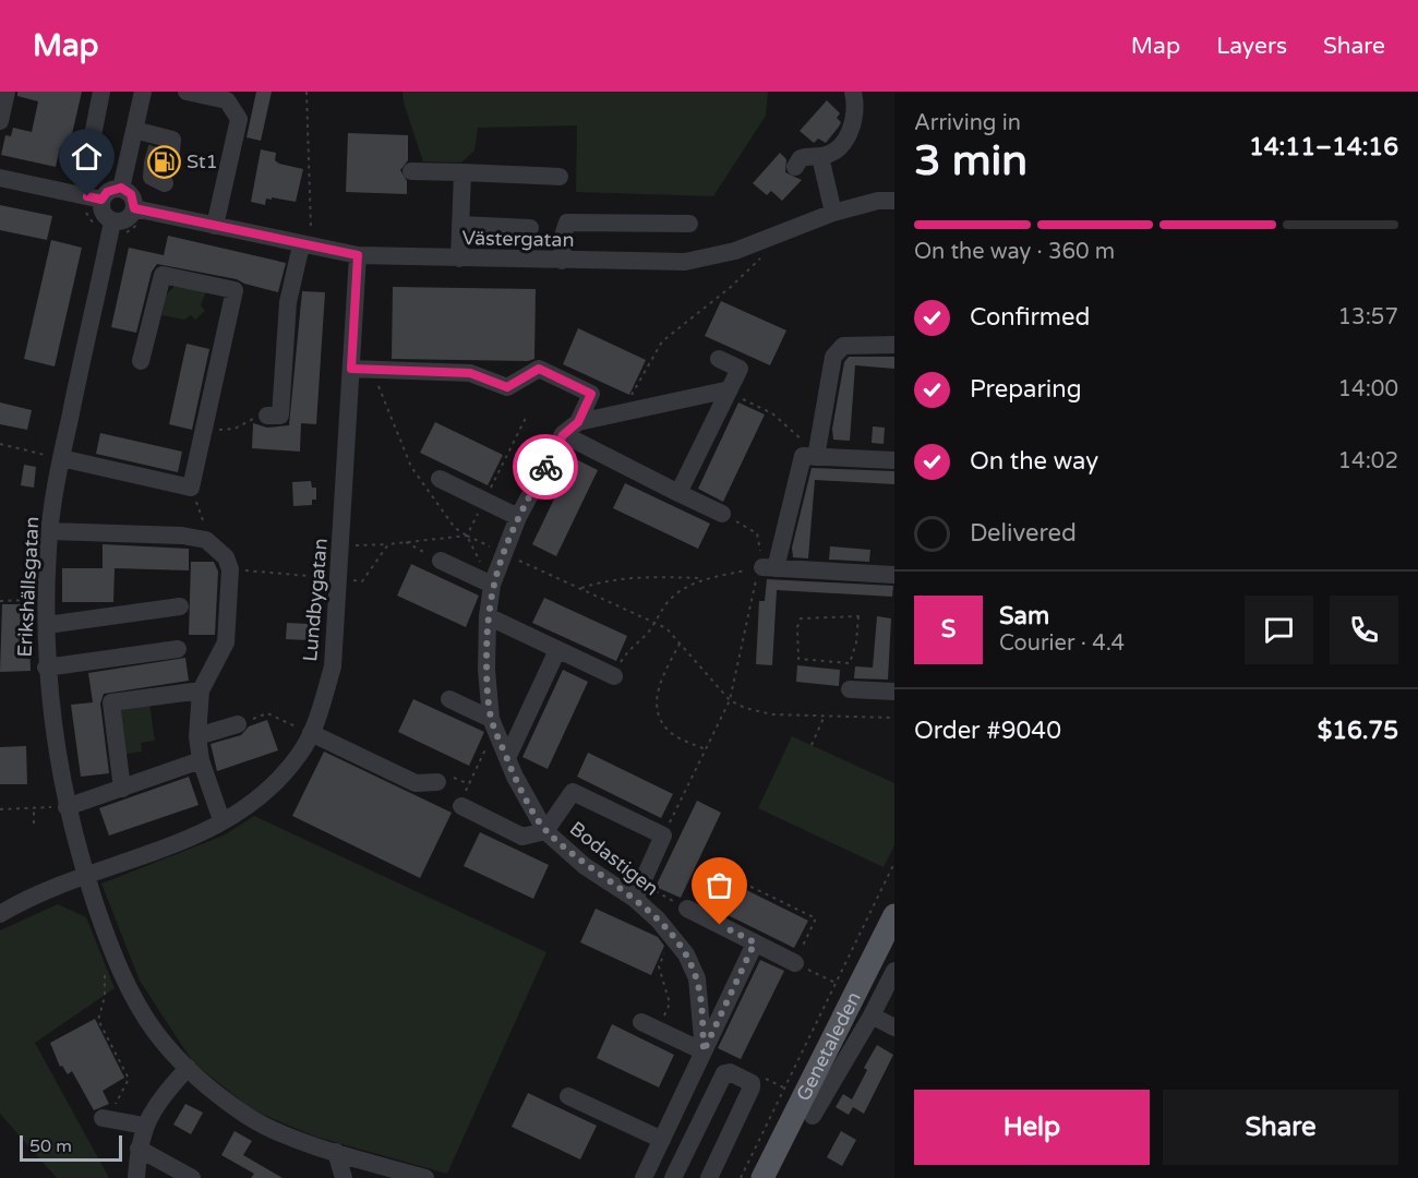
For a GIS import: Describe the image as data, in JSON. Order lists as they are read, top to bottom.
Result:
{
  "streets": {
    "main road": ["Genetaleden"],
    "street": [
      "Västergatan",
      "Erikshällsgatan",
      "Lundbygatan",
      "Bodastigen"
    ]
  },
  "crossings": [
    ["Västergatan", "Erikshällsgatan"],
    ["Västergatan", "Lundbygatan"],
    ["Erikshällsgatan", "Lundbygatan"]
  ],
  "places": {
    "fuel station": ["St1"]
  },
  "scale_bar": "50 m",
  "page": {
    "header": "Map",
    "nav": ["Map", "Layers", "Share"],
    "heading": ["3 min", "Arriving in", "14:11–14:16"],
    "panel": [
      "Sam",
      "Courier · 4.4",
      "Order #9040",
      "$16.75"
    ],
    "bar": "On the way · 360 m",
    "list": [
      ["Confirmed", "13:57"],
      ["Preparing", "14:00"],
      ["On the way", "14:02"],
      "Delivered"
    ],
    "round": "S",
    "buttons": ["Help", "Share"],
    "scale": "50 m"
  }
}
